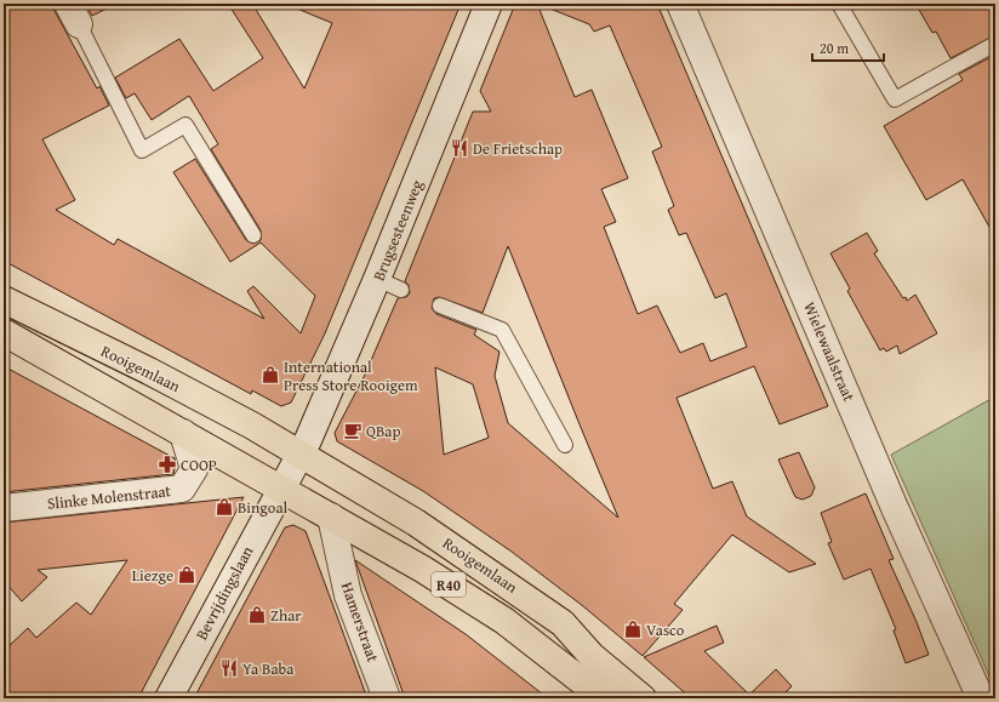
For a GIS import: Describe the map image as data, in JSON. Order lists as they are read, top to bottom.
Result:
{
  "streets": {
    "main road": ["Rooigemlaan", "R40"],
    "street": [
      "Brugsesteenweg",
      "Wielewaalstraat",
      "Slinke Molenstraat",
      "Bevrijdingslaan",
      "Hamerstraat"
    ]
  },
  "crossings": [
    ["Brugsesteenweg", "Rooigemlaan"],
    ["Rooigemlaan", "Slinke Molenstraat"],
    ["Rooigemlaan", "Bevrijdingslaan"],
    ["Rooigemlaan", "Hamerstraat"]
  ],
  "places": {
    "restaurant": ["De Frietschap", "Ya Baba"],
    "shop": [
      "International Press Store Rooigem",
      "Bingoal",
      "Liezge",
      "Zhar",
      "Vasco"
    ],
    "cafe": ["QBap"],
    "pharmacy": ["COOP"]
  },
  "scale_bar": "20 m"
}
